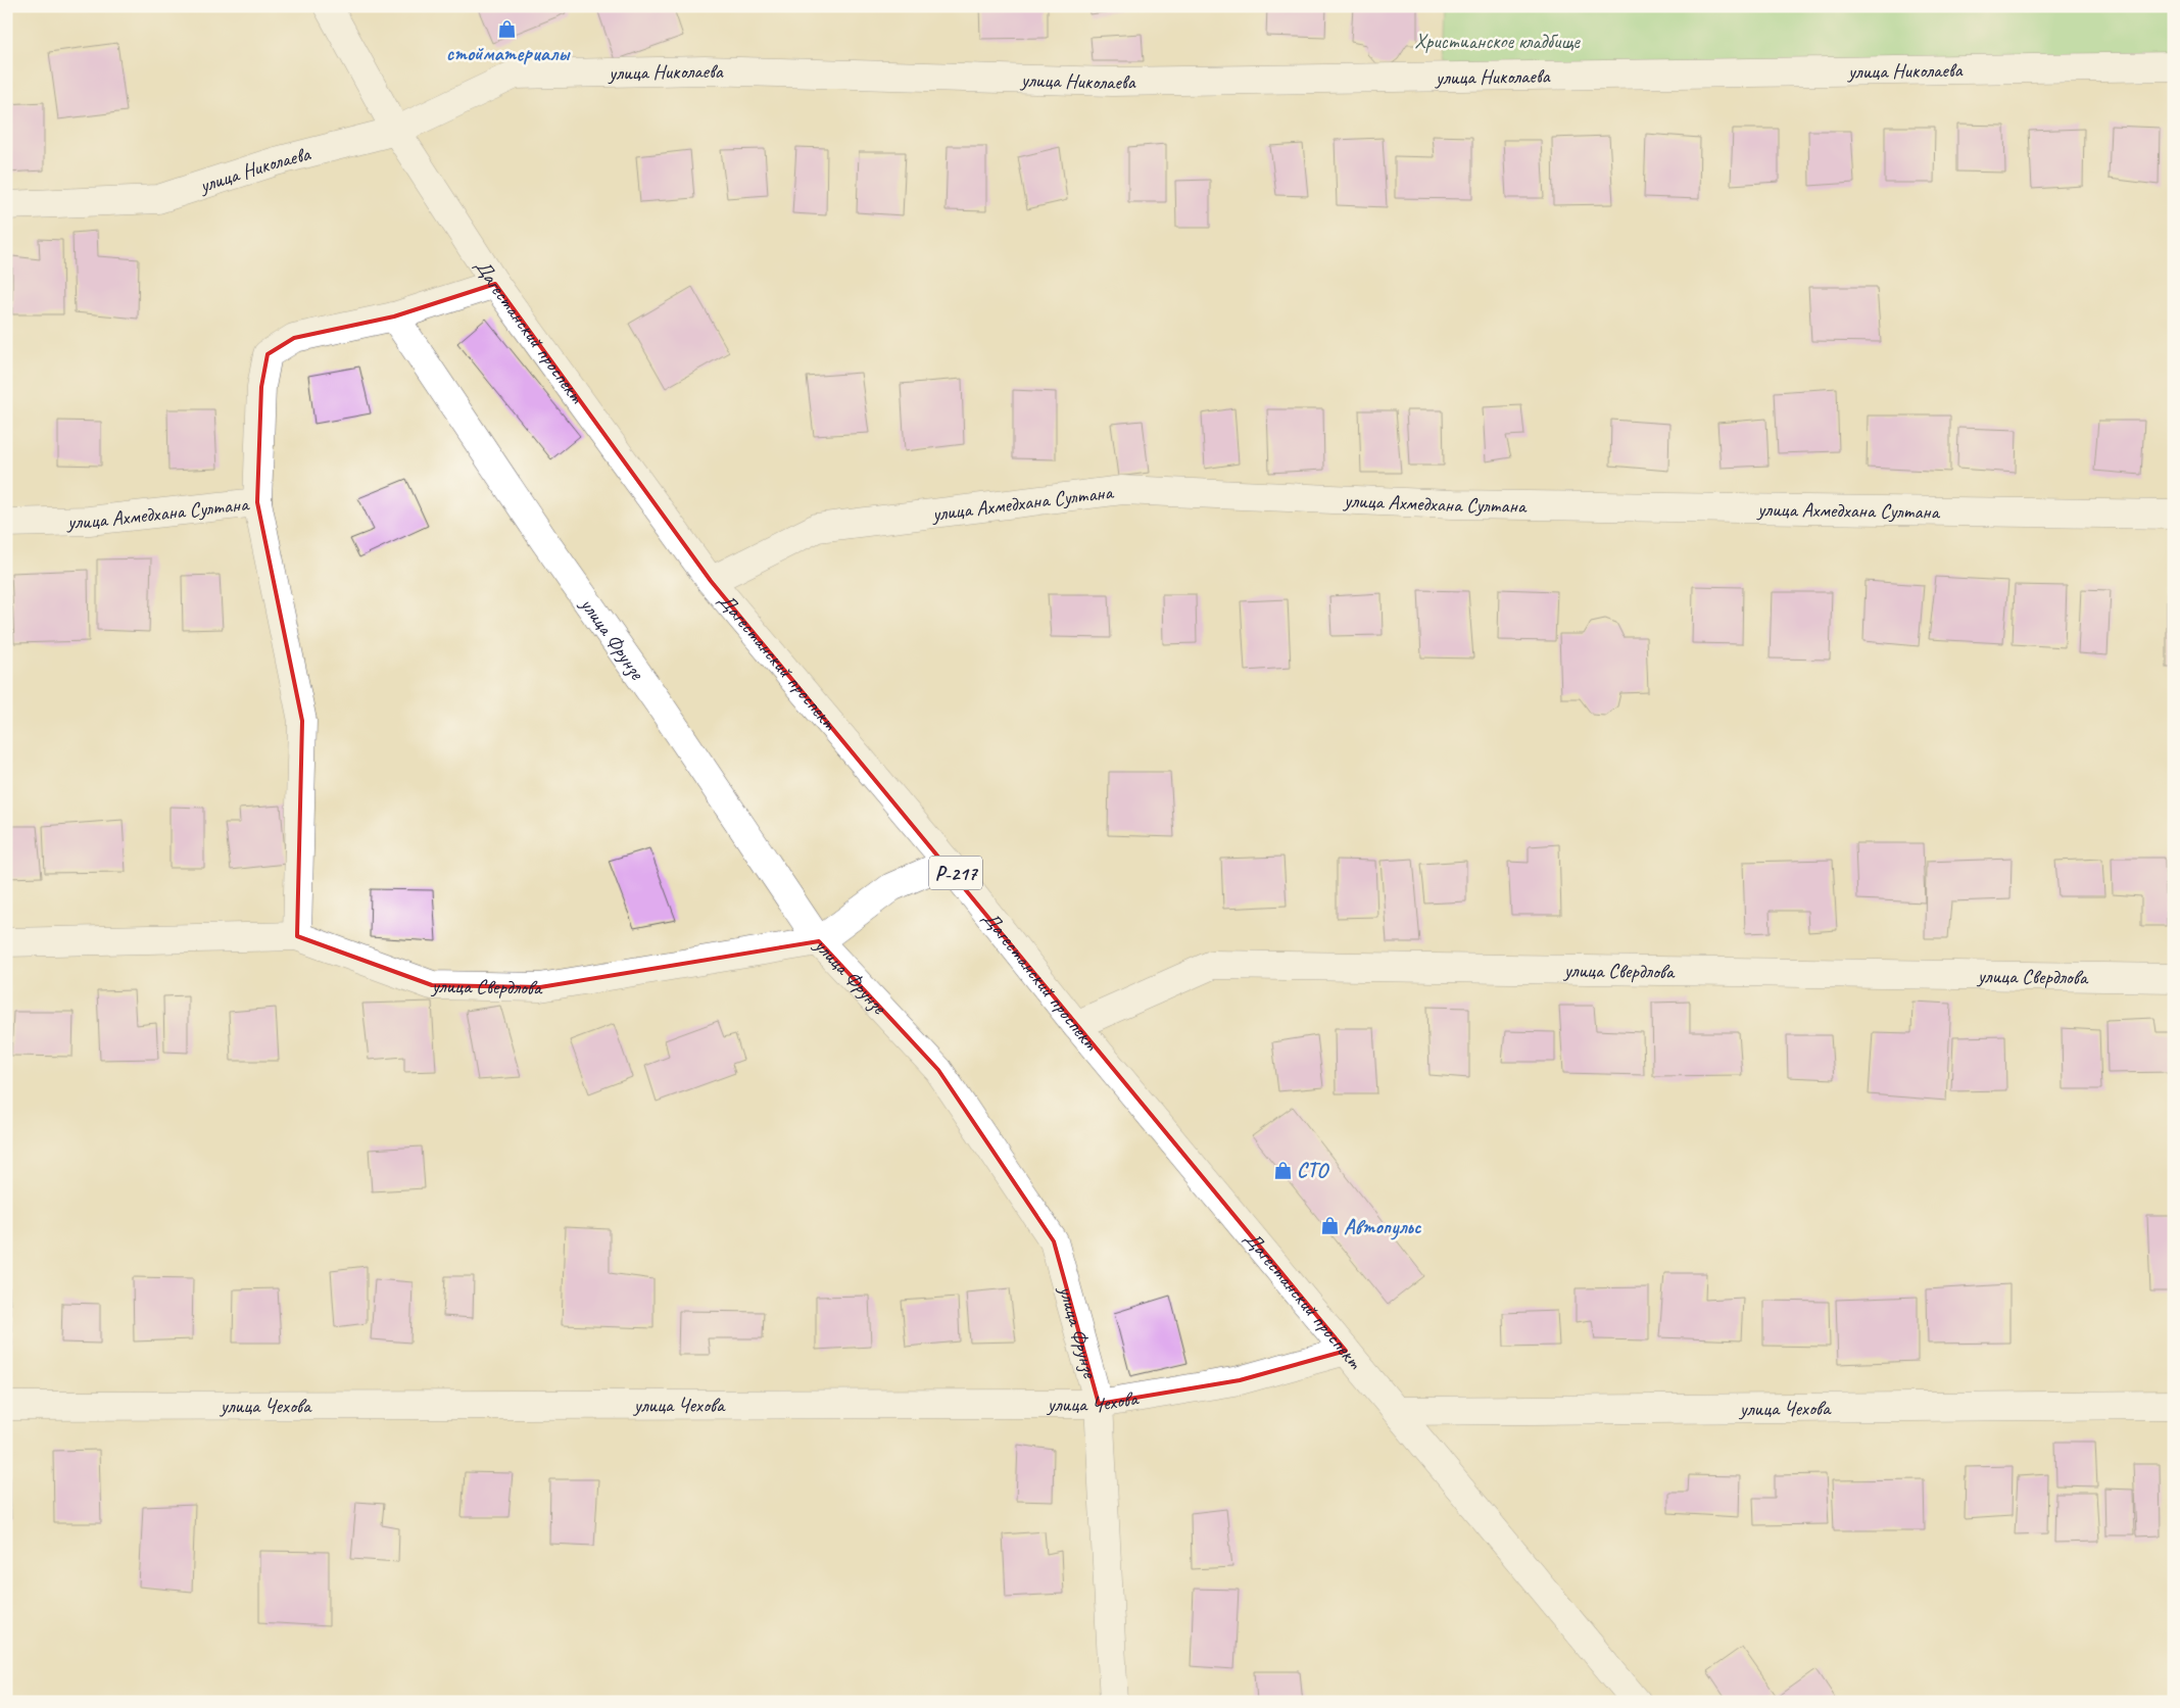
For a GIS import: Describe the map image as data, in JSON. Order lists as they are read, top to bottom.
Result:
{
  "streets": {
    "main road": [
      "улица Николаева",
      "Дагестанский проспект",
      "улица Ахмедхана Султана",
      "улица Фрунзе",
      "Р-217",
      "улица Свердлова",
      "улица Чехова"
    ]
  },
  "crossings": [
    ["улица Николаева", "Дагестанский проспект"],
    ["Дагестанский проспект", "улица Ахмедхана Султана"],
    ["Дагестанский проспект", "улица Свердлова"],
    ["Дагестанский проспект", "улица Чехова"],
    ["улица Ахмедхана Султана", "улица Фрунзе"],
    ["улица Фрунзе", "улица Свердлова"],
    ["улица Фрунзе", "улица Чехова"]
  ],
  "parks": ["Христианское кладбище"],
  "places": {
    "shop": ["стойматериалы", "СТО", "Автопульс"]
  }
}
